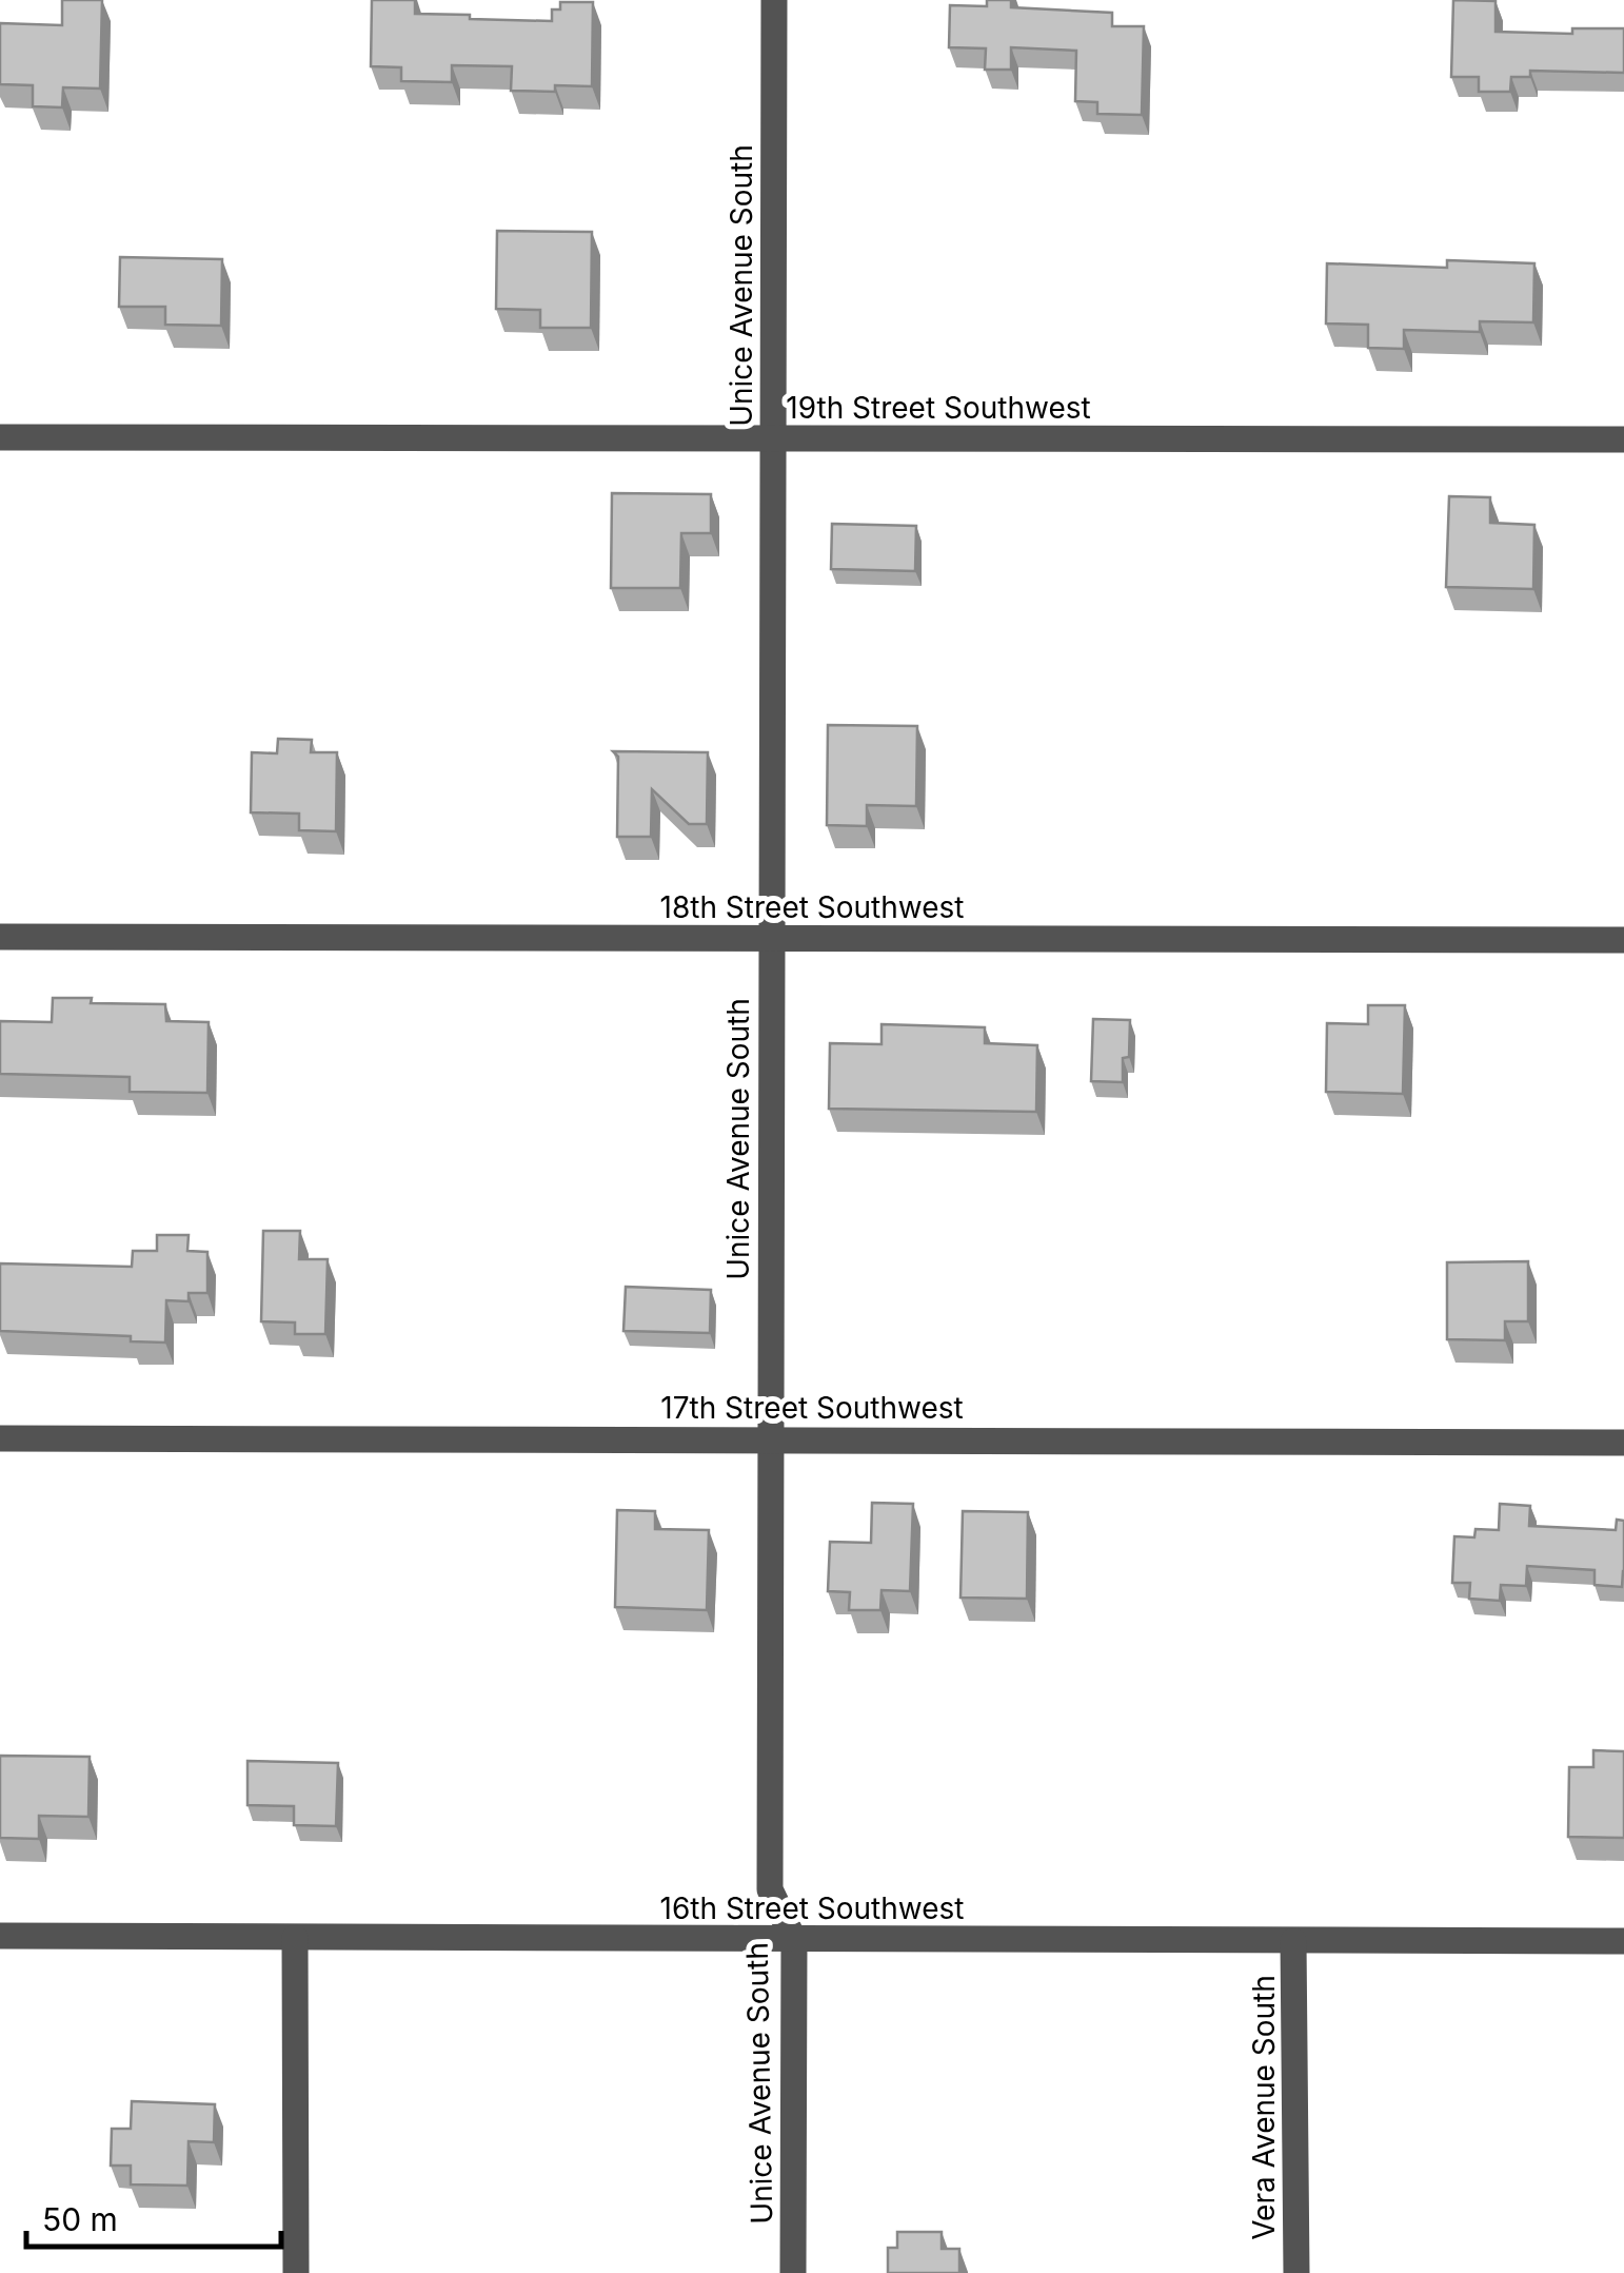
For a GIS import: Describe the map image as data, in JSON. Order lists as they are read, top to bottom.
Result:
{
  "streets": {
    "street": [
      "Unice Avenue South",
      "19th Street Southwest",
      "18th Street Southwest",
      "17th Street Southwest",
      "16th Street Southwest",
      "Vera Avenue South"
    ]
  },
  "crossings": [
    ["Unice Avenue South", "19th Street Southwest"],
    ["Unice Avenue South", "18th Street Southwest"],
    ["Unice Avenue South", "17th Street Southwest"],
    ["Unice Avenue South", "16th Street Southwest"],
    ["16th Street Southwest", "Vera Avenue South"]
  ],
  "scale_bar": "50 m"
}
